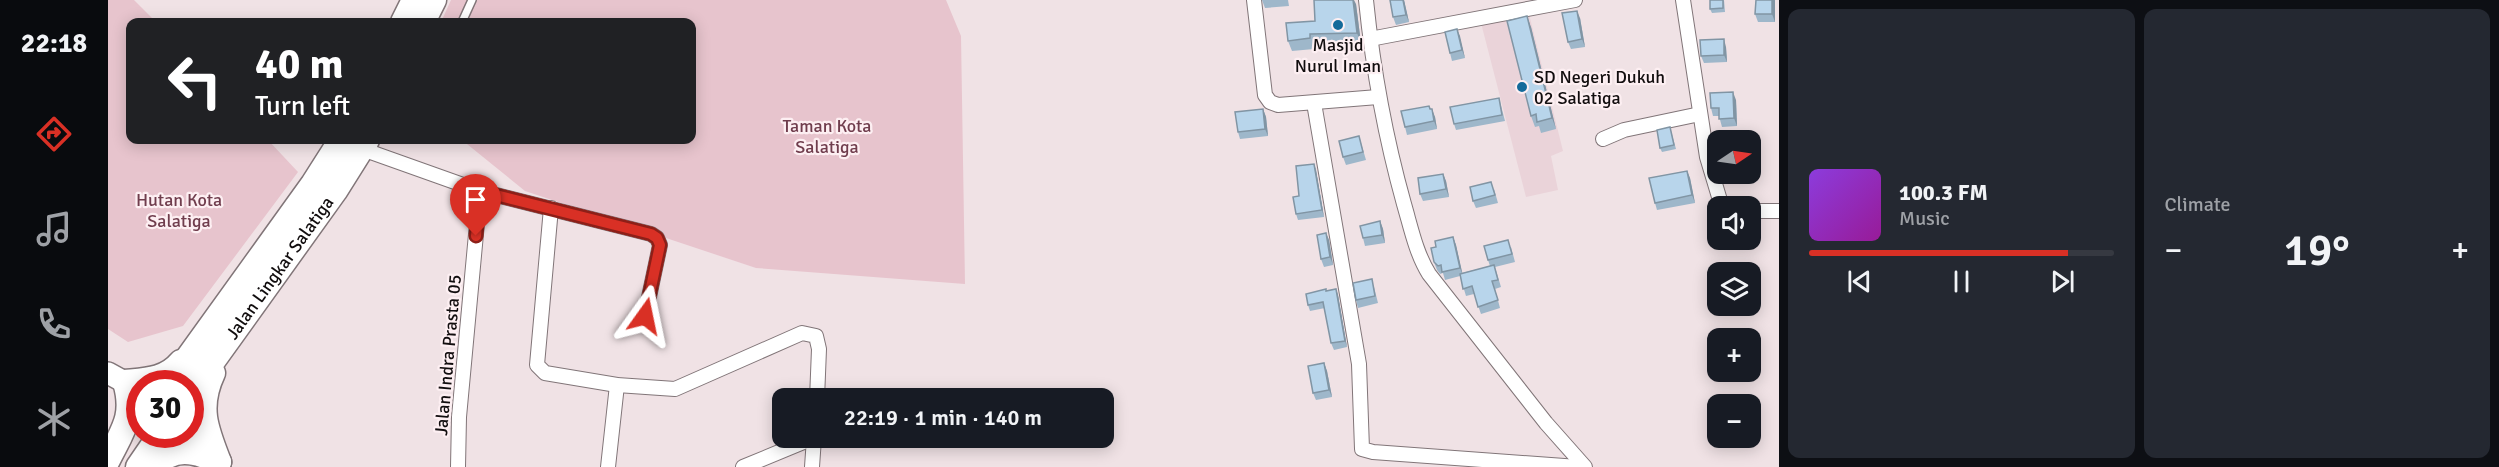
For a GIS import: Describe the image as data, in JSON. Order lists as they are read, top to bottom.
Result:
{
  "streets": {
    "highway": ["Jalan Lingkar Salatiga"],
    "street": ["Jalan Indra Prasta 05"]
  },
  "parks": ["Taman Kota Salatiga", "Hutan Kota Salatiga"],
  "places": ["Masjid Nurul Iman", "SD Negeri Dukuh 02 Salatiga"],
  "north": "right",
  "page": {
    "tabs": "22:18",
    "tile": "Climate",
    "turn": ["40 m", "Turn left"],
    "map_buttons": ["+", "−"],
    "song": ["100.3 FM", "Music"],
    "heat": ["−", "19°", "+"],
    "limit": "30",
    "trip": "22:19 · 1 min · 140 m"
  }
}
